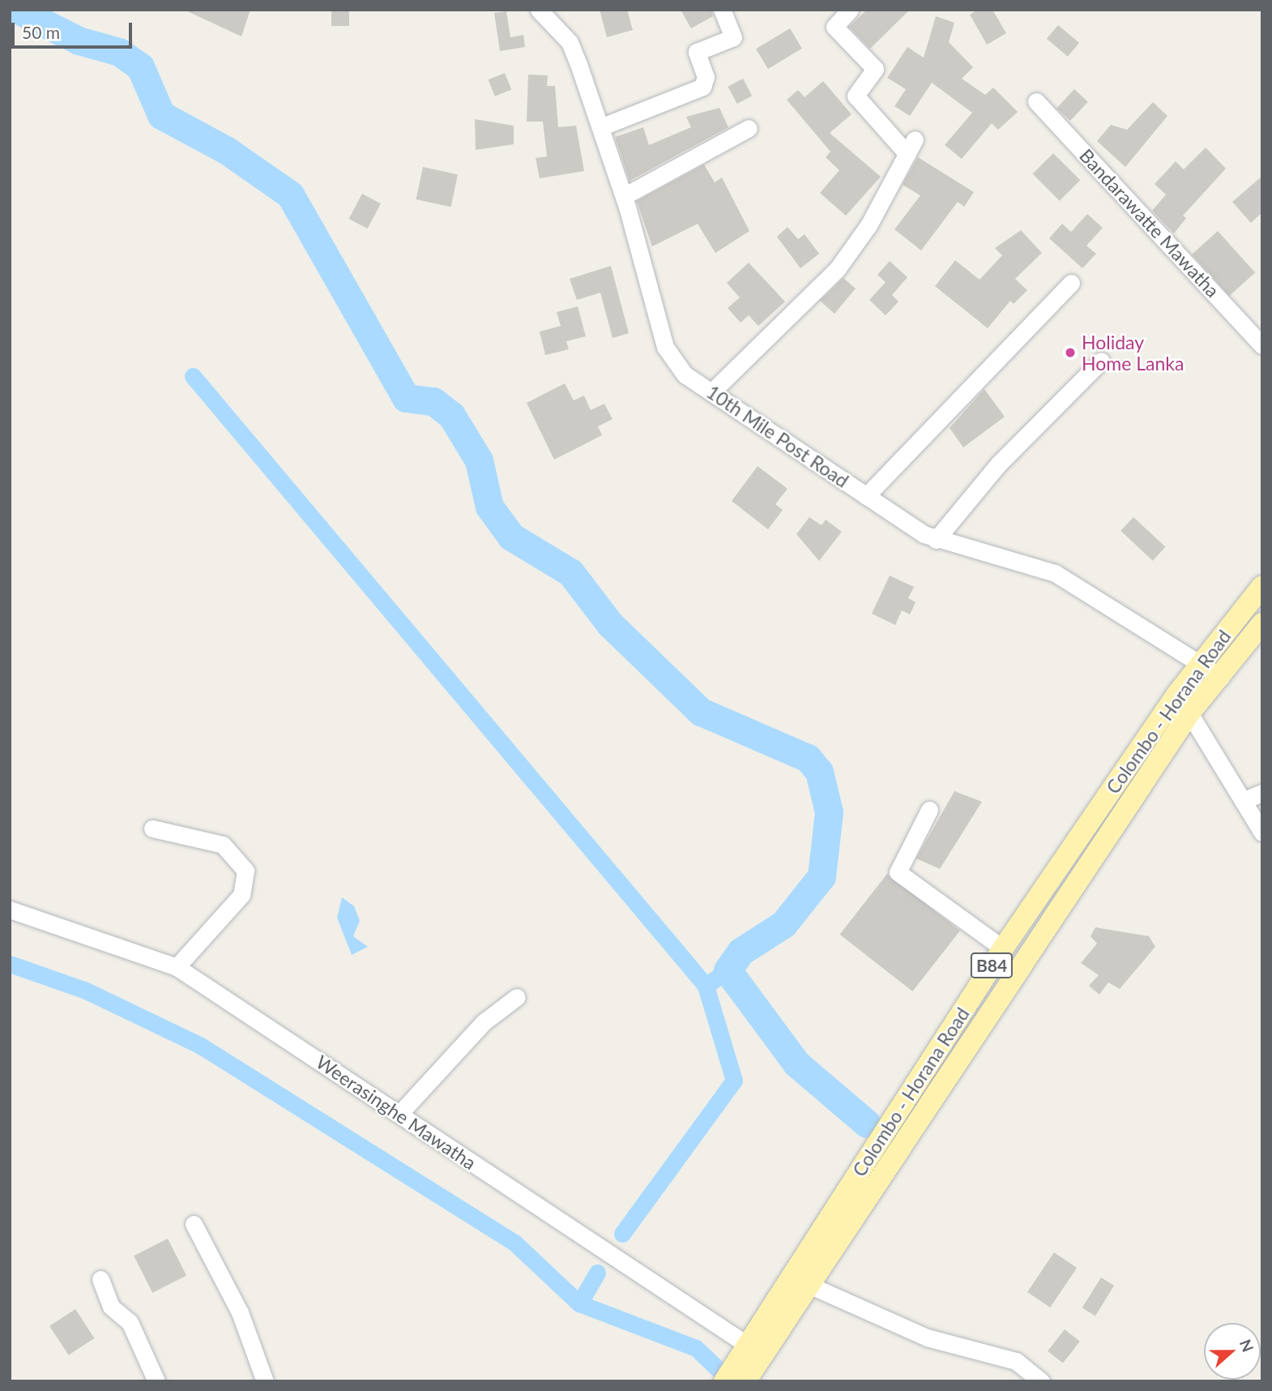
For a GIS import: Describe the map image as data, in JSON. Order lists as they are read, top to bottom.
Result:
{
  "streets": {
    "main road": ["Colombo - Horana Road", "B84"],
    "street": ["Bandarawatte Mawatha", "10th Mile Post Road", "Weerasinghe Mawatha"]
  },
  "crossings": [
    ["10th Mile Post Road", "Colombo - Horana Road"],
    ["Colombo - Horana Road", "Weerasinghe Mawatha"]
  ],
  "places": ["Holiday Home Lanka"],
  "scale_bar": "50 m",
  "north": "right"
}
